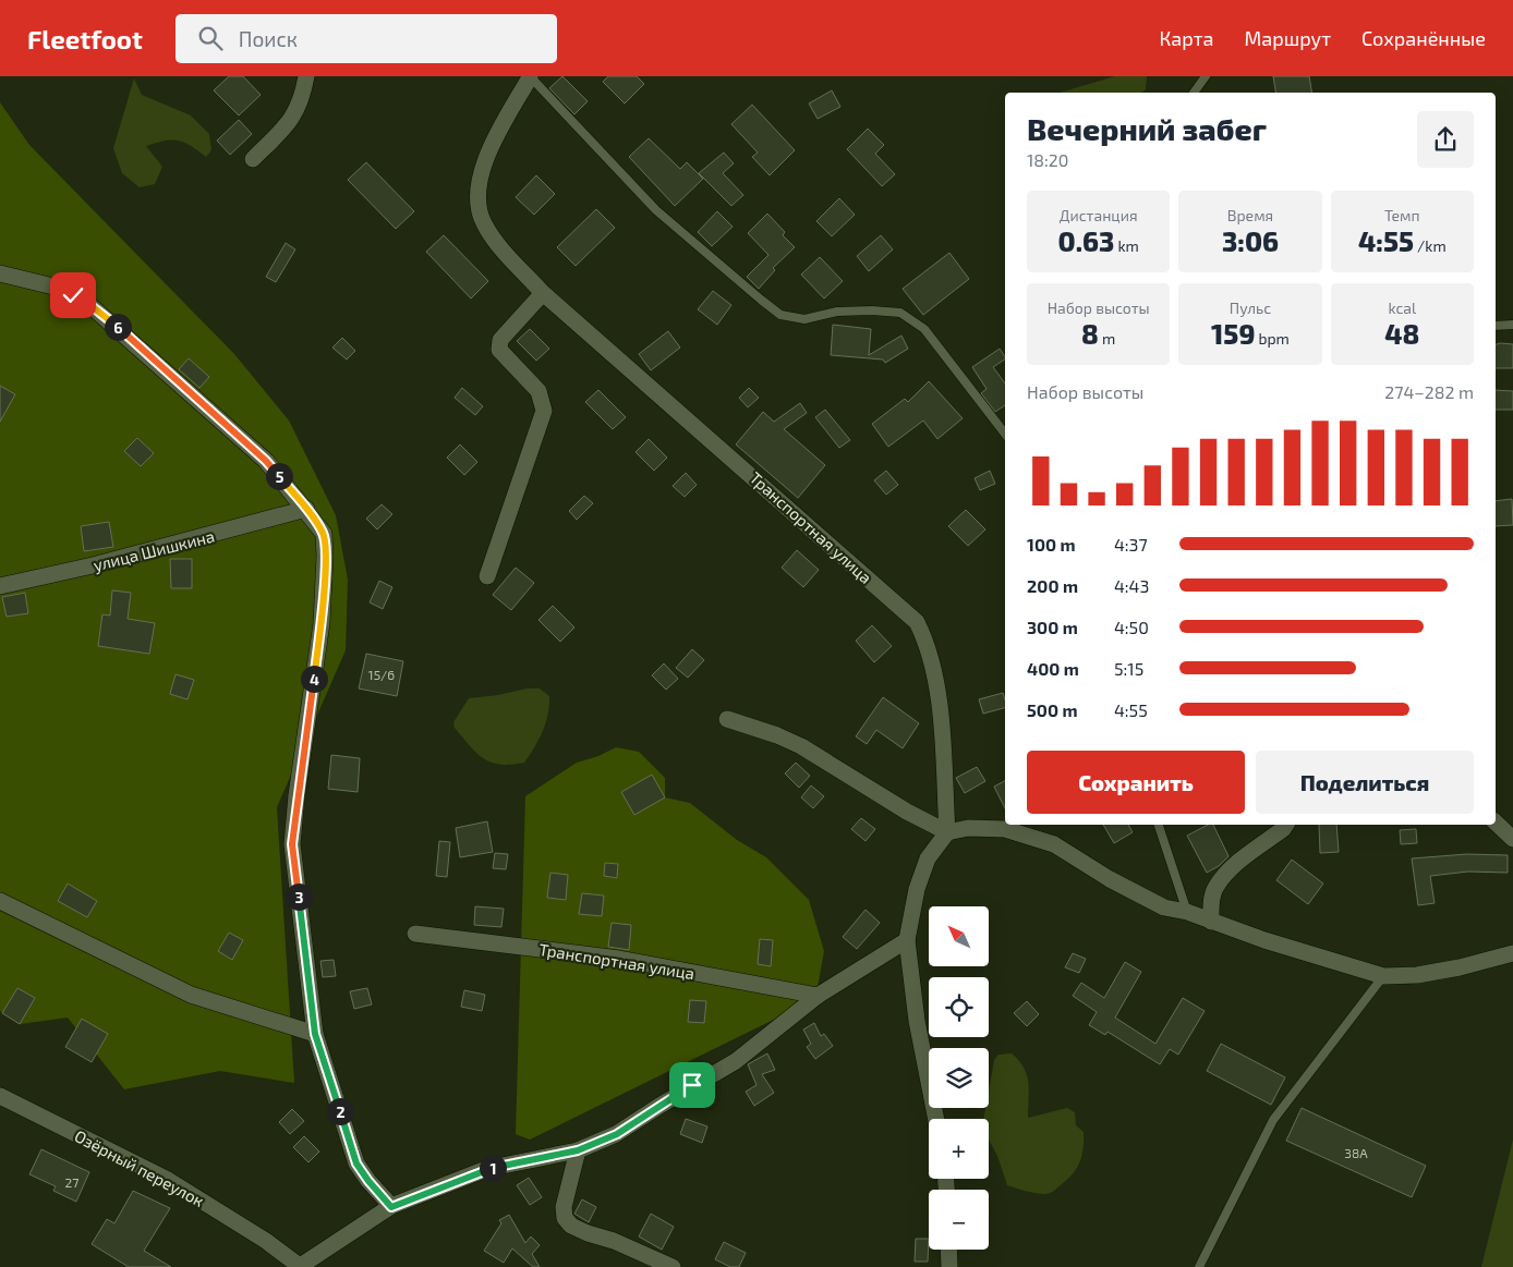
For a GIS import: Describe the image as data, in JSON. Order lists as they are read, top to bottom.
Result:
{
  "streets": {
    "street": ["Транспортная улица", "улица Шишкина", "Озёрный переулок"]
  },
  "house_numbers": ["15/6", "38А", "27"],
  "north": "top left",
  "page": {
    "header": "Fleetfoot",
    "search": "Поиск",
    "nav": ["Карта", "Маршрут", "Сохранённые"],
    "heading": ["Вечерний забег", "18:20"],
    "stats": [
      ["Дистанция", "0.63 km"],
      ["Время", "3:06"],
      ["Темп", "4:55 /km"],
      ["Набор высоты", "8 m"],
      ["Пульс", "159 bpm"],
      ["kcal", "48"]
    ],
    "pins": [
      "6",
      "5",
      "4",
      "3",
      "2",
      "1"
    ],
    "chart": ["Набор высоты", "274–282 m"],
    "list": [
      {
        "name": "100 m",
        "note": "4:37"
      },
      {
        "name": "200 m",
        "note": "4:43"
      },
      {
        "name": "300 m",
        "note": "4:50"
      },
      {
        "name": "400 m",
        "note": "5:15"
      },
      {
        "name": "500 m",
        "note": "4:55"
      }
    ],
    "buttons": ["Сохранить", "Поделиться"],
    "map_buttons": ["+", "−"]
  }
}
